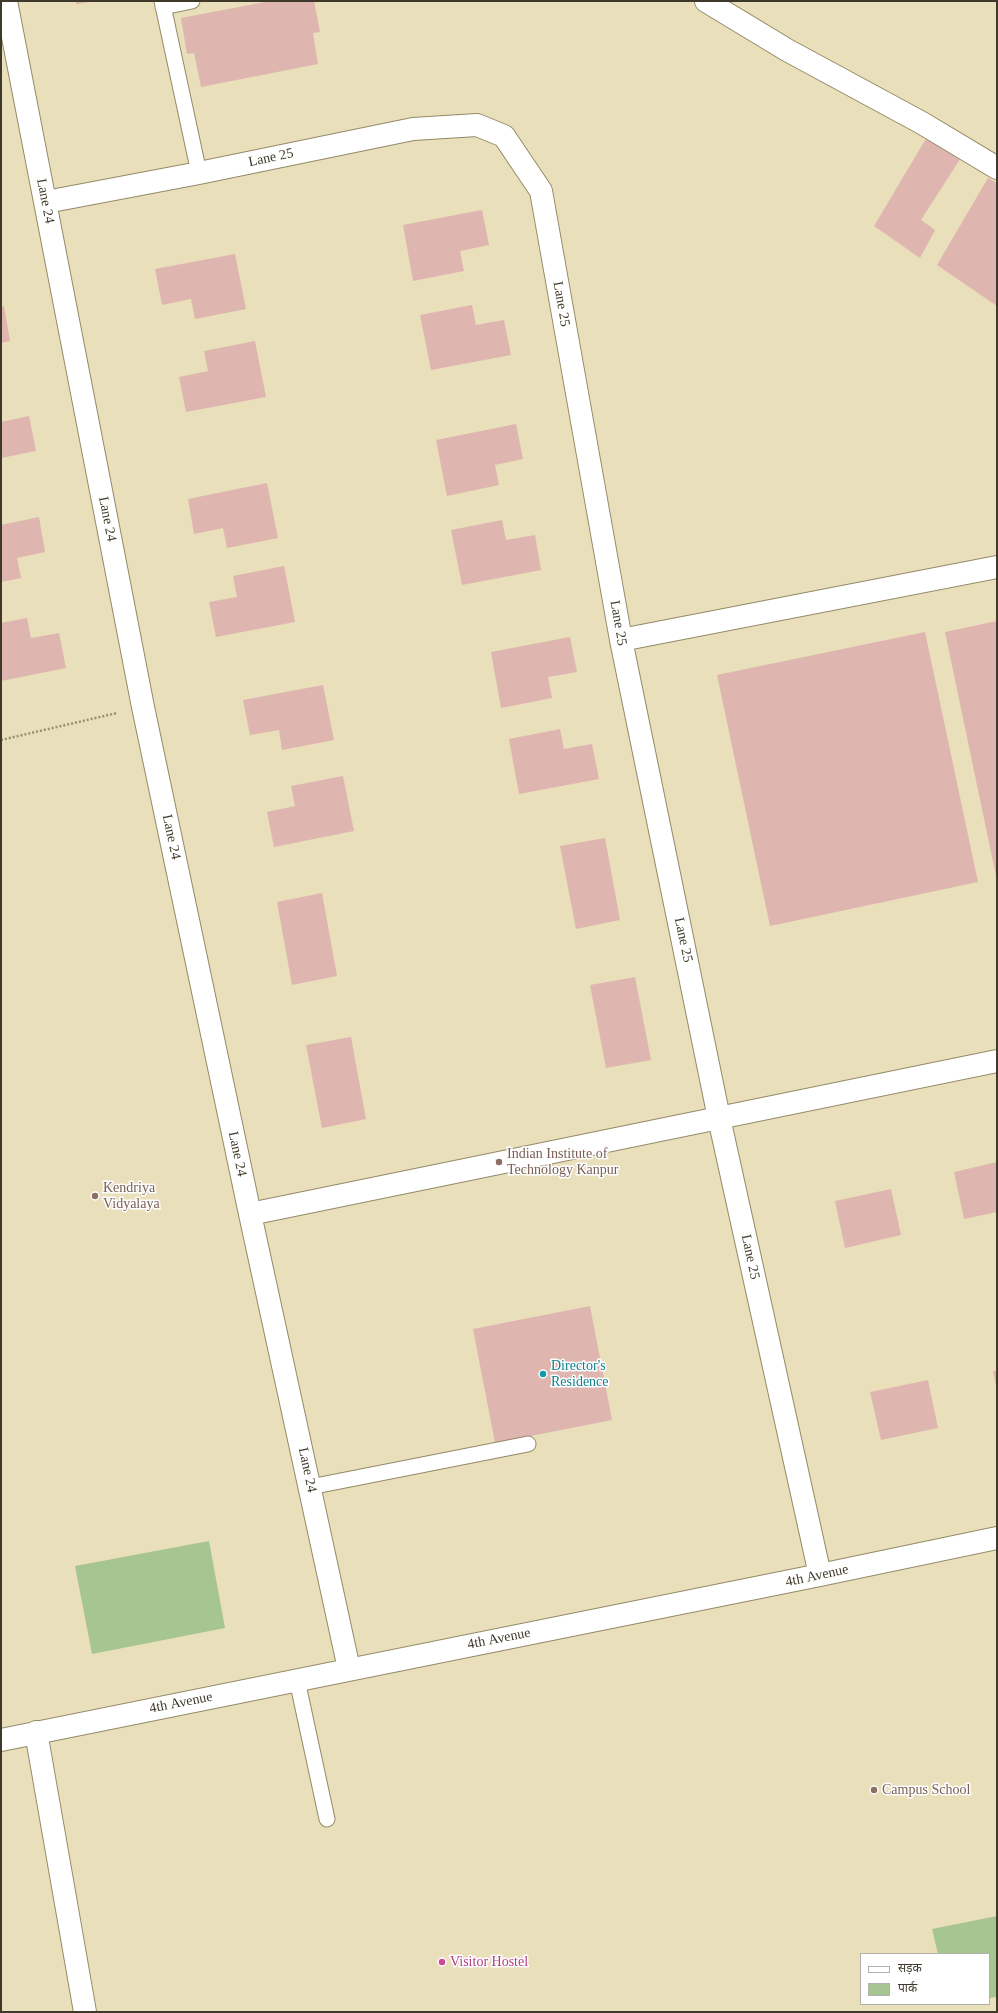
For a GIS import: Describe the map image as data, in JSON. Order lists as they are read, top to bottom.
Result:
{
  "streets": {
    "street": ["Lane 25", "Lane 24", "4th Avenue"]
  },
  "crossings": [
    ["Lane 25", "Lane 24"],
    ["Lane 25", "4th Avenue"],
    ["Lane 24", "4th Avenue"]
  ],
  "places": [
    "Indian Institute of Technology Kanpur",
    "Kendriya Vidyalaya",
    "Director's Residence",
    "Campus School",
    "Visitor Hostel"
  ],
  "legend": ["सड़क", "पार्क"]
}
